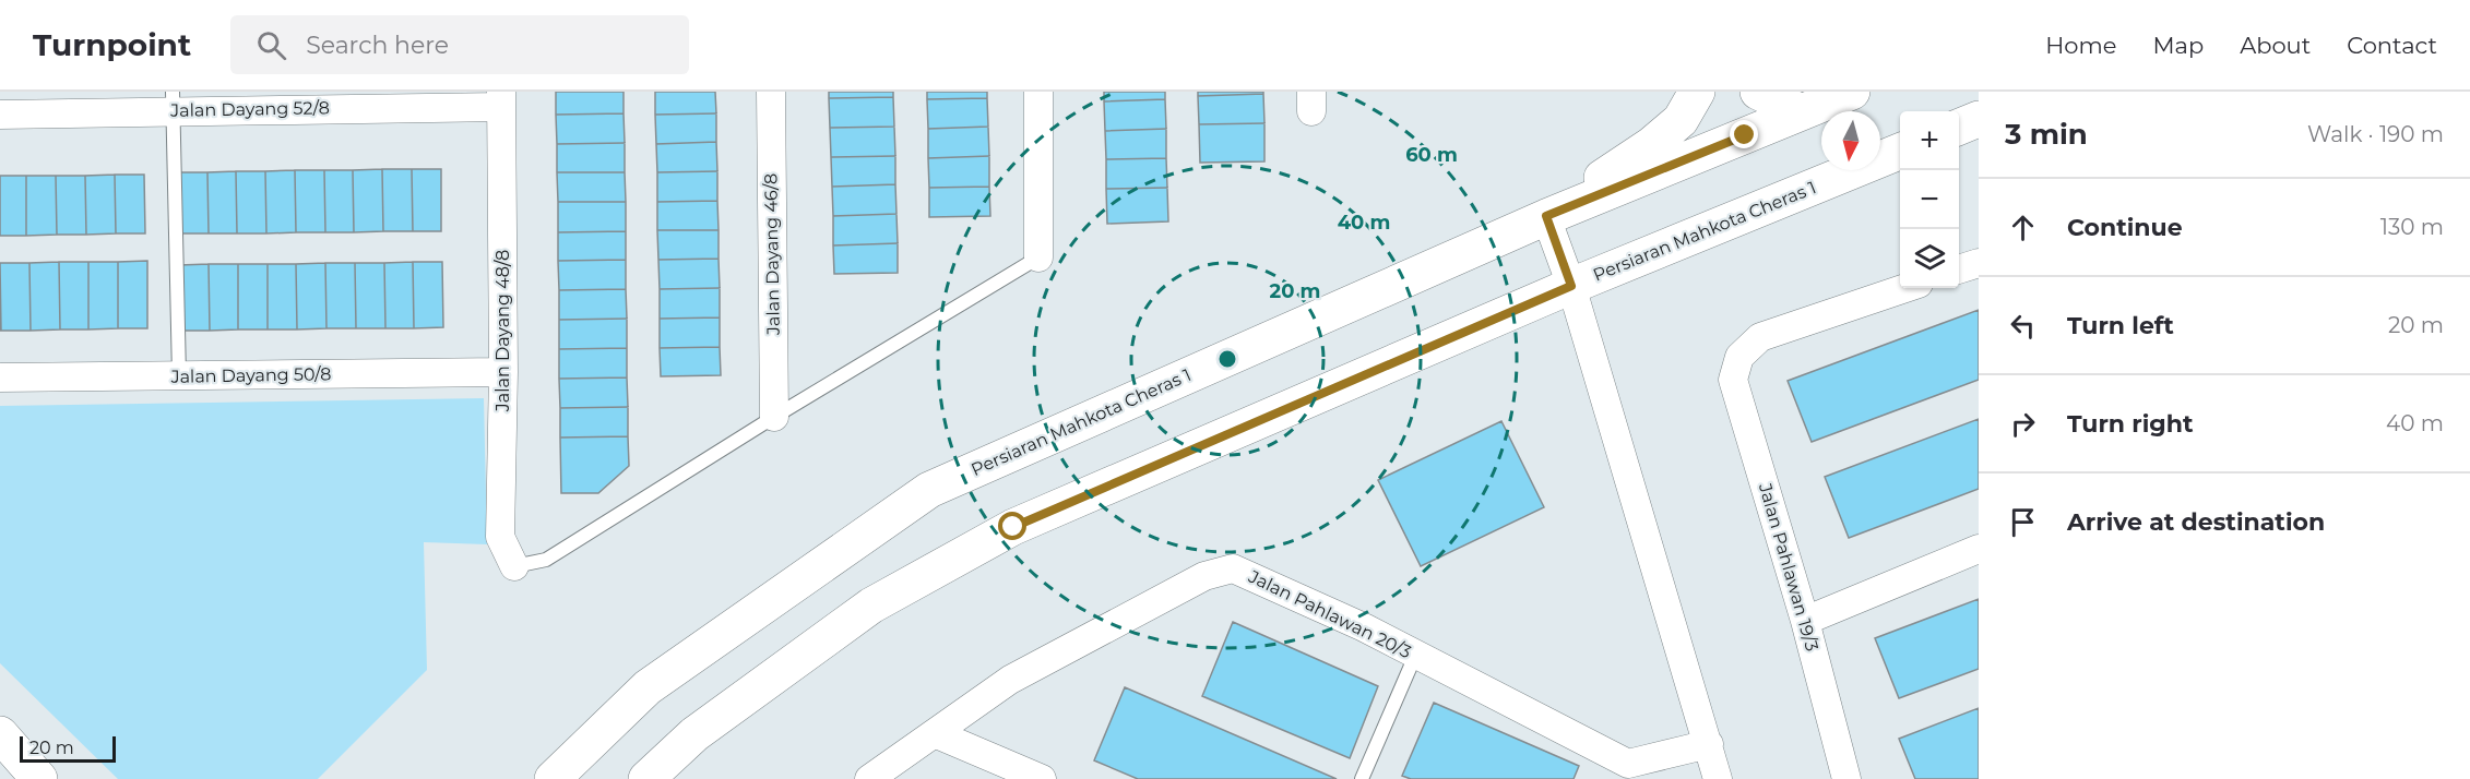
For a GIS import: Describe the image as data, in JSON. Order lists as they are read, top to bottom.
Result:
{
  "streets": {
    "main road": ["Persiaran Mahkota Cheras 1"],
    "street": [
      "Jalan Dayang 52/8",
      "Jalan Dayang 46/8",
      "Jalan Dayang 48/8",
      "Jalan Dayang 50/8",
      "Jalan Pahlawan 19/3",
      "Jalan Pahlawan 20/3"
    ]
  },
  "crossings": [
    ["Jalan Dayang 52/8", "Jalan Dayang 48/8"],
    ["Jalan Dayang 48/8", "Jalan Dayang 50/8"]
  ],
  "scale_bar": "20 m",
  "north": "bottom",
  "page": {
    "header": "Turnpoint",
    "search": "Search here",
    "nav": [
      "Home",
      "Map",
      "About",
      "Contact"
    ],
    "heading": ["3 min", "Walk · 190 m"],
    "map_buttons": ["+", "−"],
    "list": [
      ["Continue", "130 m"],
      ["Turn left", "20 m"],
      ["Turn right", "40 m"],
      "Arrive at destination"
    ],
    "scale": "20 m"
  },
  "rings": ["60 m", "40 m", "20 m"]
}
